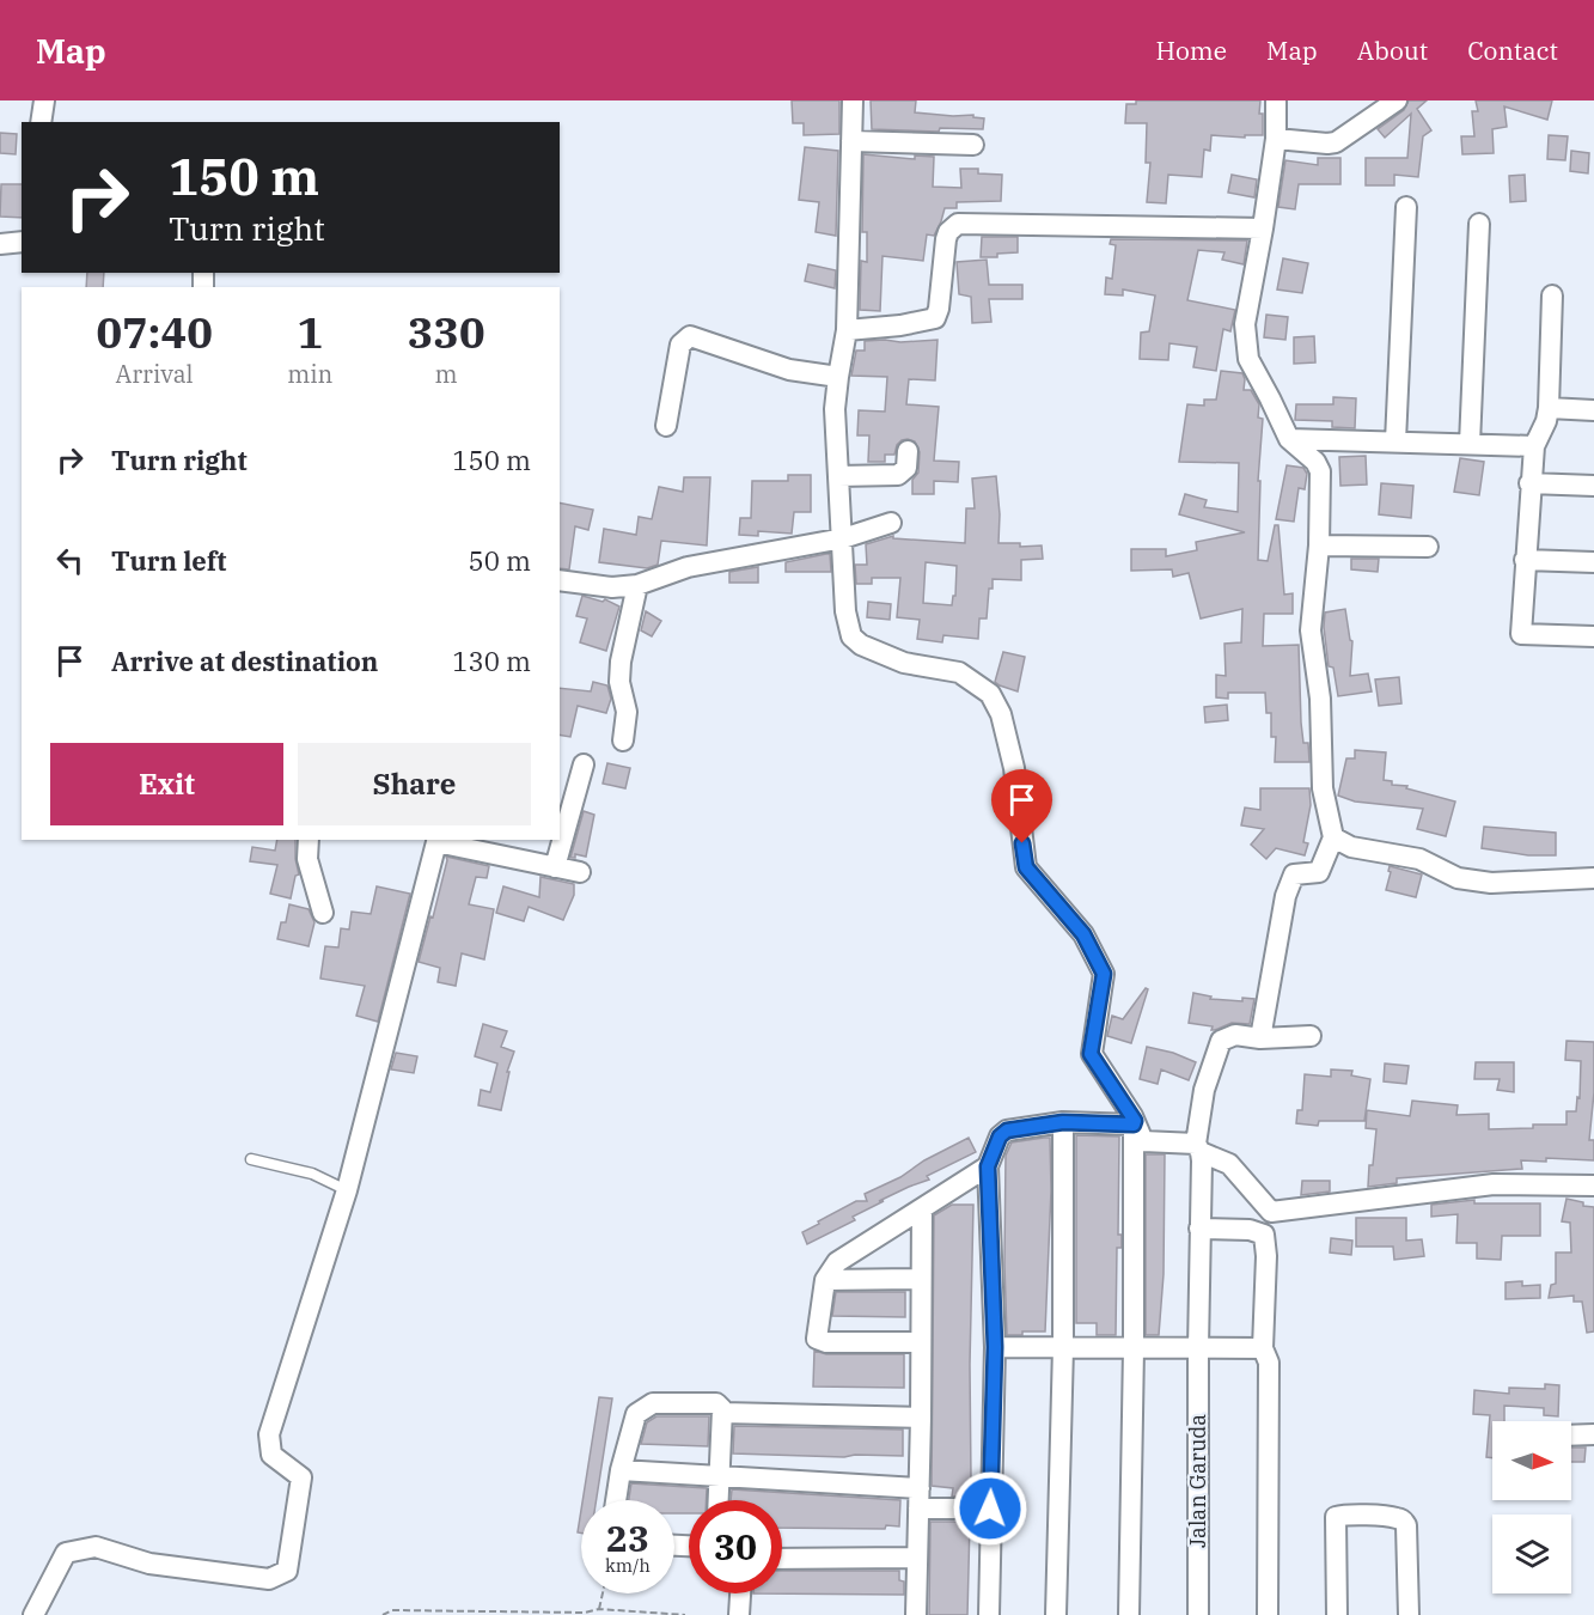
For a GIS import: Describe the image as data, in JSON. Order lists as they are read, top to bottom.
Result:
{
  "streets": {
    "street": ["Jalan Garuda"]
  },
  "north": "right",
  "page": {
    "header": "Map",
    "nav": [
      "Home",
      "Map",
      "About",
      "Contact"
    ],
    "turn": ["150 m", "Turn right"],
    "eta": [
      "07:40",
      "Arrival",
      "1",
      "min",
      "330",
      "m"
    ],
    "list": [
      {
        "name": "Turn right",
        "value": "150 m"
      },
      {
        "name": "Turn left",
        "value": "50 m"
      },
      {
        "name": "Arrive at destination",
        "value": "130 m"
      }
    ],
    "buttons": ["Exit", "Share"],
    "speed": "23 km/h",
    "limit": "30"
  }
}
